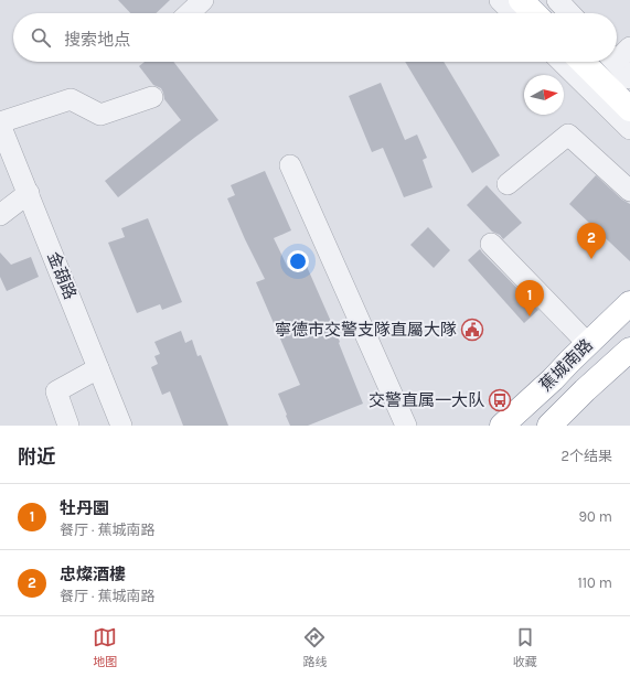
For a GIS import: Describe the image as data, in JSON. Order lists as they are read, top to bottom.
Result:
{
  "streets": {
    "main road": ["蕉城南路"],
    "street": ["金葫路"]
  },
  "places": {
    "public building": ["寧德市交警支隊直屬大隊"],
    "bus stop": ["交警直属一大队"]
  },
  "north": "right",
  "page": {
    "search": "搜索地点",
    "pins": ["2", "1"],
    "heading": ["附近", "2个结果"],
    "list": [
      {
        "mark": "1",
        "name": "牡丹園",
        "note": "餐厅 · 蕉城南路",
        "value": "90 m"
      },
      {
        "mark": "2",
        "name": "忠燦酒樓",
        "note": "餐厅 · 蕉城南路",
        "value": "110 m"
      }
    ],
    "nav": ["地图", "路线", "收藏"]
  }
}
